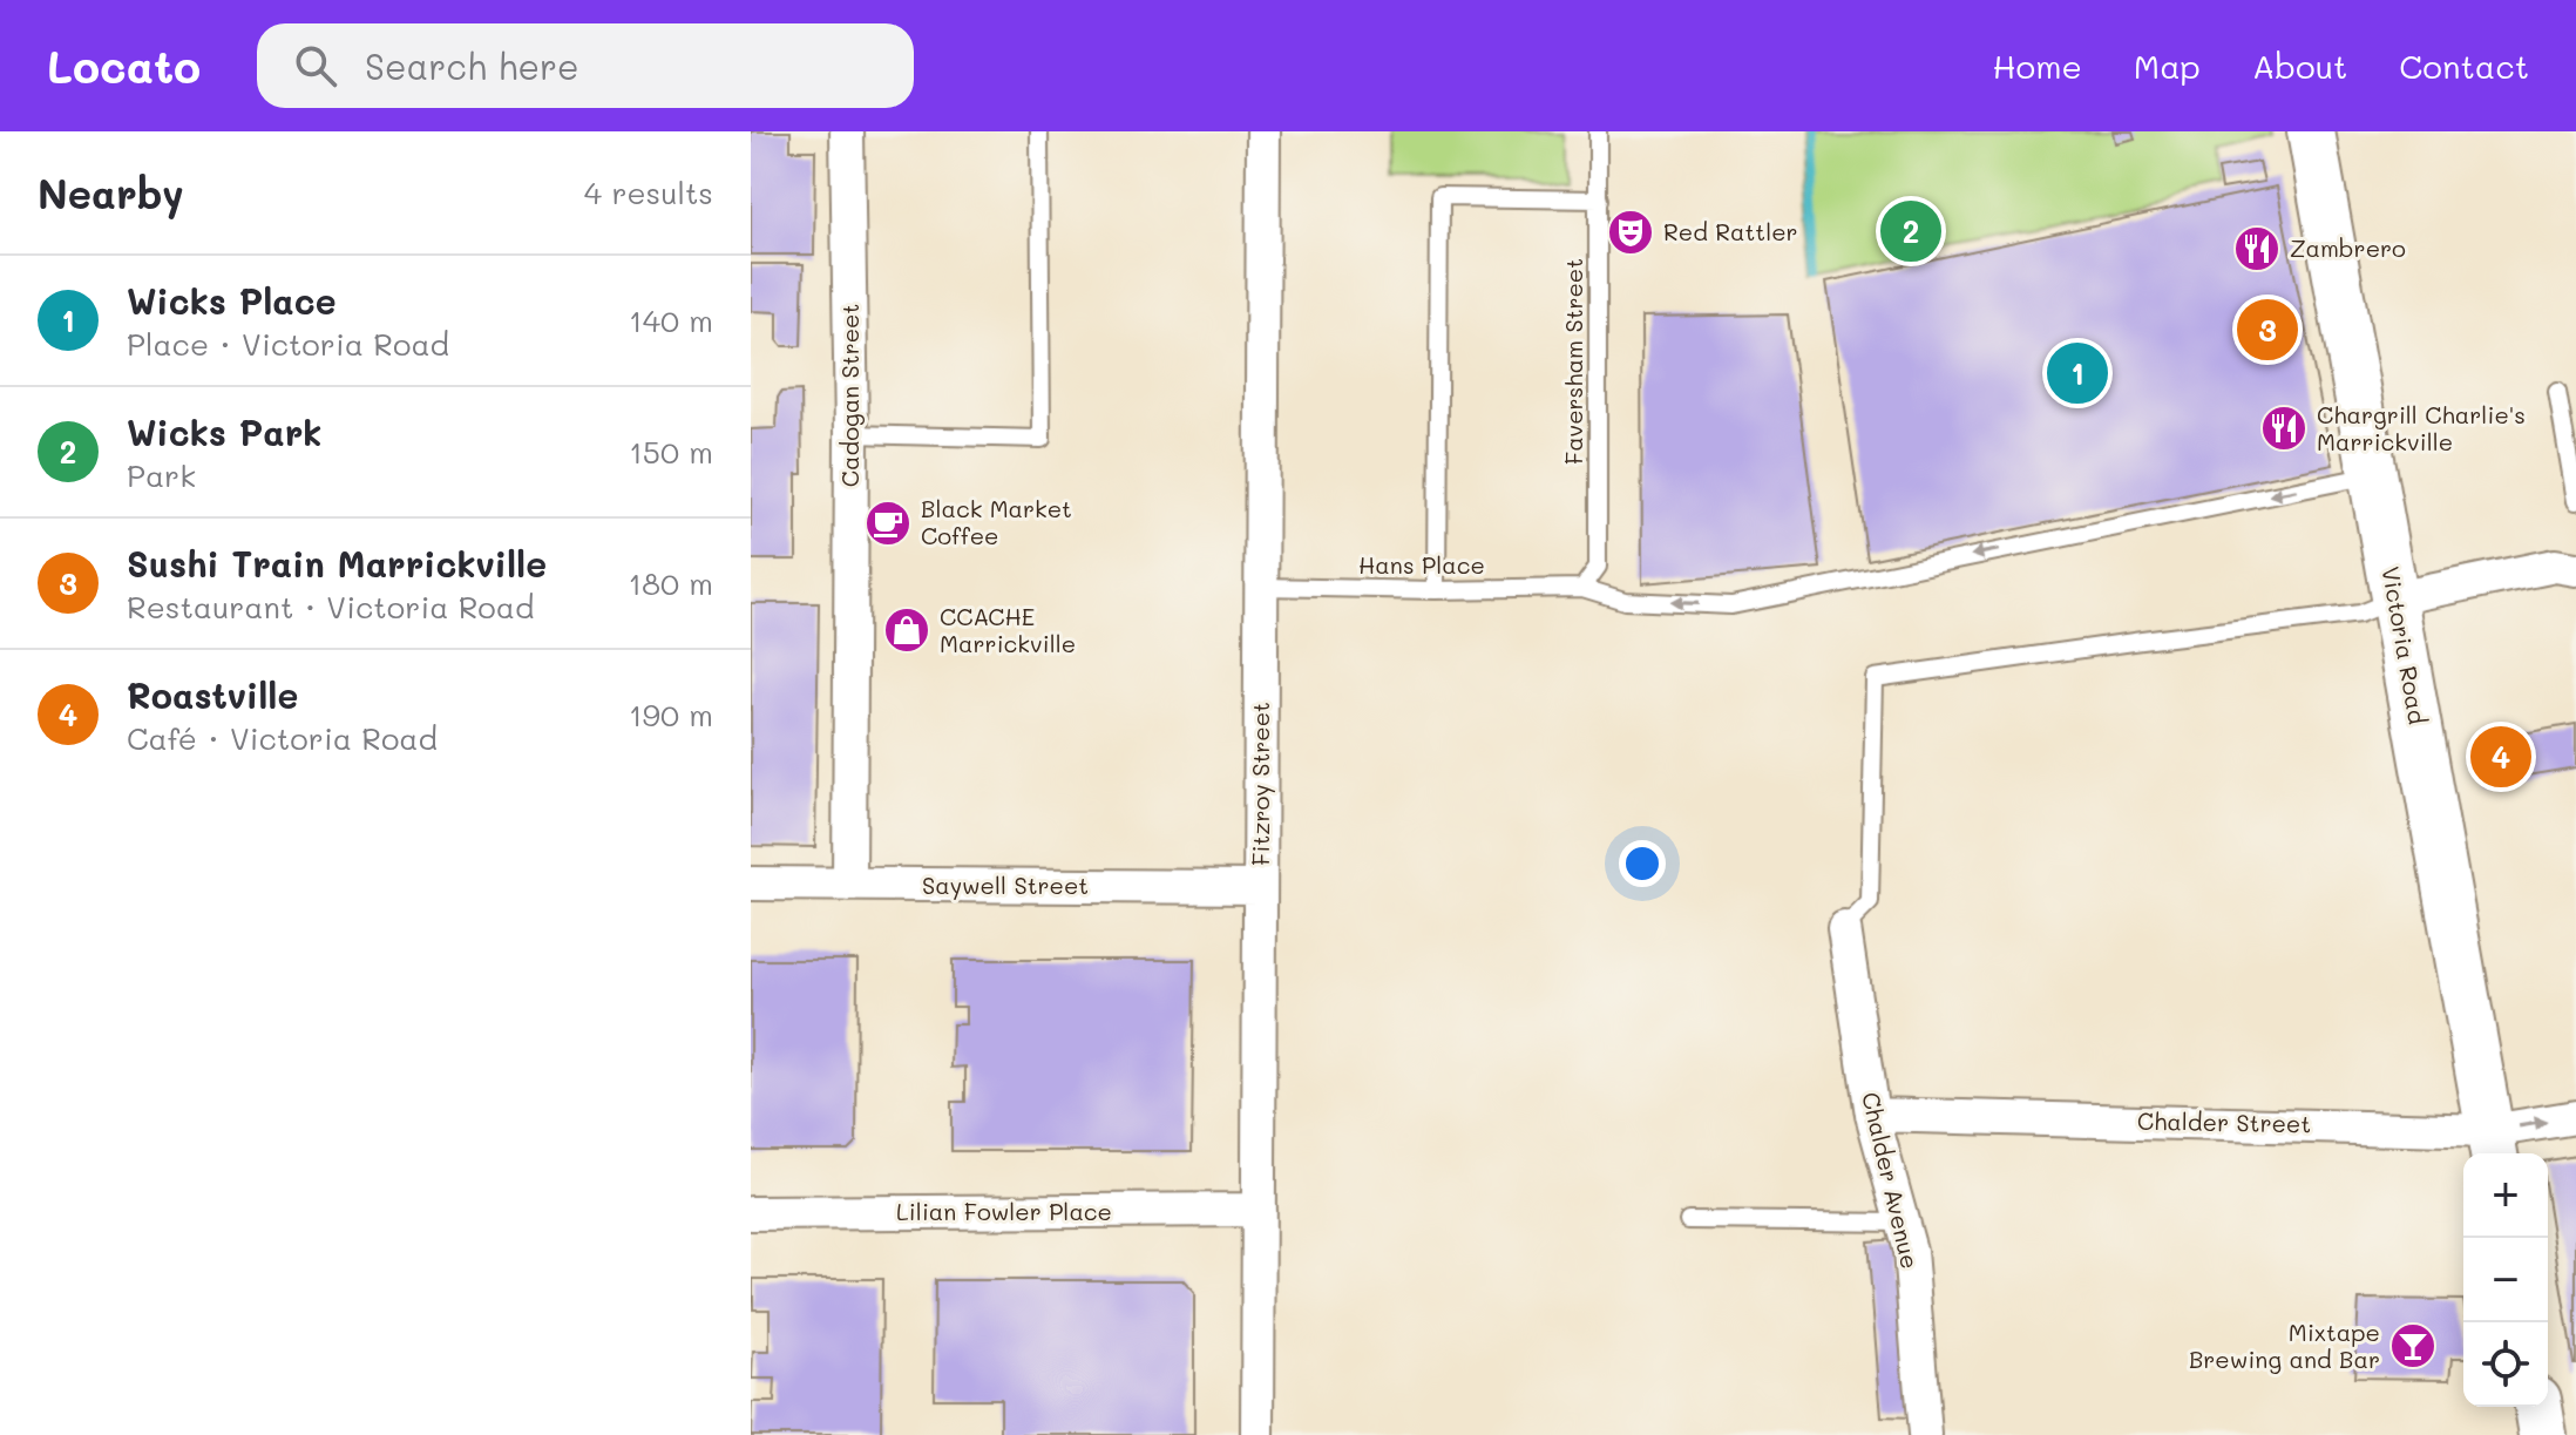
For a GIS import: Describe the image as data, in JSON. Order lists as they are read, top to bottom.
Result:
{
  "streets": {
    "main road": ["Victoria Road"],
    "street": [
      "Cadogan Street",
      "Fitzroy Street",
      "Saywell Street",
      "Chalder Street",
      "Chalder Avenue",
      "Lilian Fowler Place"
    ],
    "lane": ["Faversham Street", "Hans Place"]
  },
  "crossings": [
    ["Faversham Street", "Hans Place"],
    ["Cadogan Street", "Saywell Street"],
    ["Hans Place", "Victoria Road"],
    ["Hans Place", "Fitzroy Street"],
    ["Victoria Road", "Chalder Street"],
    ["Fitzroy Street", "Saywell Street"],
    ["Fitzroy Street", "Lilian Fowler Place"],
    ["Chalder Street", "Chalder Avenue"]
  ],
  "one_way": ["Hans Place"],
  "places": {
    "theatre": ["Red Rattler"],
    "restaurant": ["Zambrero", "Chargrill Charlie's Marrickville"],
    "cafe": ["Black Market Coffee"],
    "shop": ["CCACHE Marrickville"],
    "bar": ["Mixtape Brewing and Bar"]
  },
  "page": {
    "header": "Locato",
    "search": "Search here",
    "nav": [
      "Home",
      "Map",
      "About",
      "Contact"
    ],
    "heading": ["Nearby", "4 results"],
    "pins": [
      "2",
      "3",
      "1",
      "4"
    ],
    "list": [
      {
        "mark": "1",
        "name": "Wicks Place",
        "note": "Place · Victoria Road",
        "value": "140 m"
      },
      {
        "mark": "2",
        "name": "Wicks Park",
        "note": "Park",
        "value": "150 m"
      },
      {
        "mark": "3",
        "name": "Sushi Train Marrickville",
        "note": "Restaurant · Victoria Road",
        "value": "180 m"
      },
      {
        "mark": "4",
        "name": "Roastville",
        "note": "Café · Victoria Road",
        "value": "190 m"
      }
    ],
    "map_buttons": ["+", "−"]
  }
}
